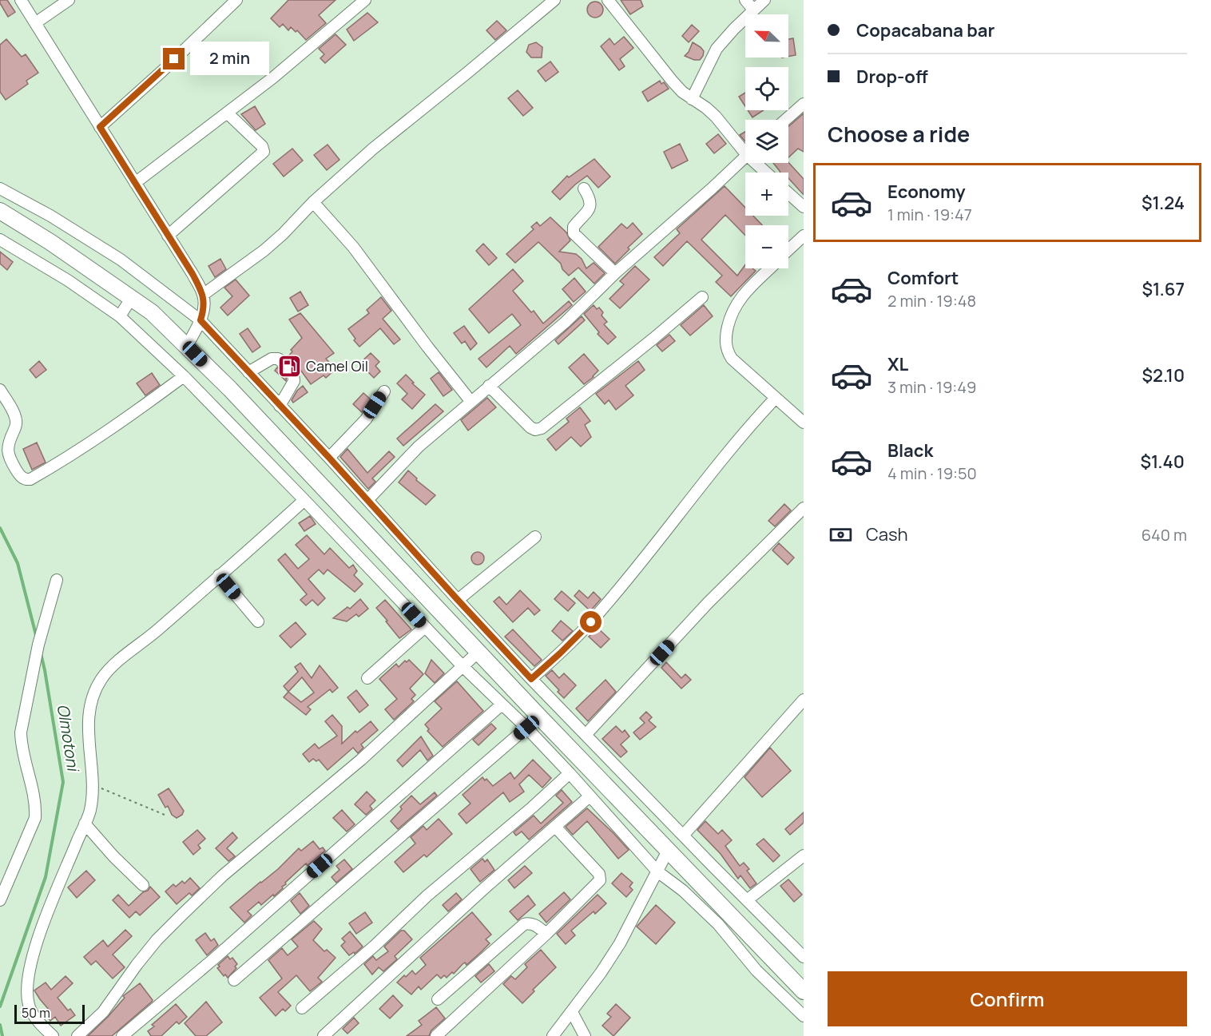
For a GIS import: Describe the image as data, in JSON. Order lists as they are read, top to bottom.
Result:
{
  "water": ["Olmotoni"],
  "places": {
    "fuel station": ["Camel Oil"]
  },
  "scale_bar": "50 m",
  "north": "top left",
  "page": {
    "banner": ["Copacabana bar", "Drop-off"],
    "map_buttons": ["+", "−"],
    "bubble": "2 min",
    "heading": "Choose a ride",
    "list": [
      {
        "name": "Economy",
        "note": "1 min · 19:47",
        "value": "$1.24"
      },
      {
        "name": "Comfort",
        "note": "2 min · 19:48",
        "value": "$1.67"
      },
      {
        "name": "XL",
        "note": "3 min · 19:49",
        "value": "$2.10"
      },
      {
        "name": "Black",
        "note": "4 min · 19:50",
        "value": "$1.40"
      }
    ],
    "pay": ["Cash", "640 m"],
    "buttons": "Confirm",
    "scale": "50 m"
  }
}
